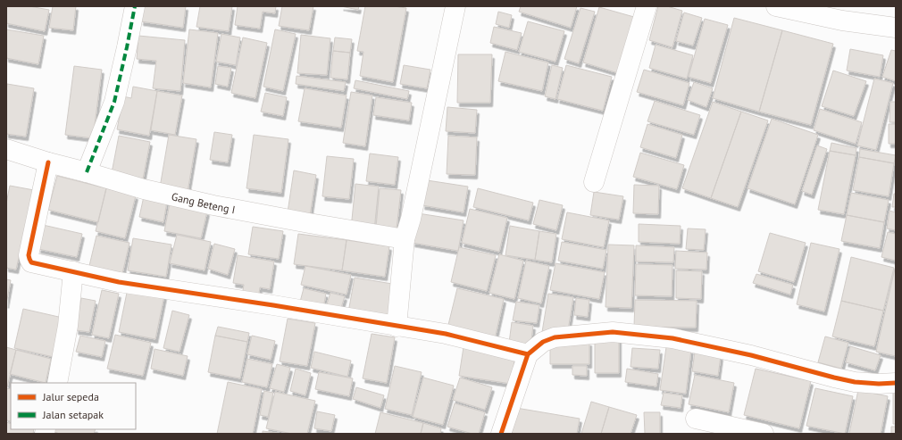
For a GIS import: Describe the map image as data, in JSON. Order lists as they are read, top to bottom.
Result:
{
  "streets": {
    "street": ["Gang Beteng I"]
  },
  "legend": ["Jalur sepeda", "Jalan setapak"]
}
